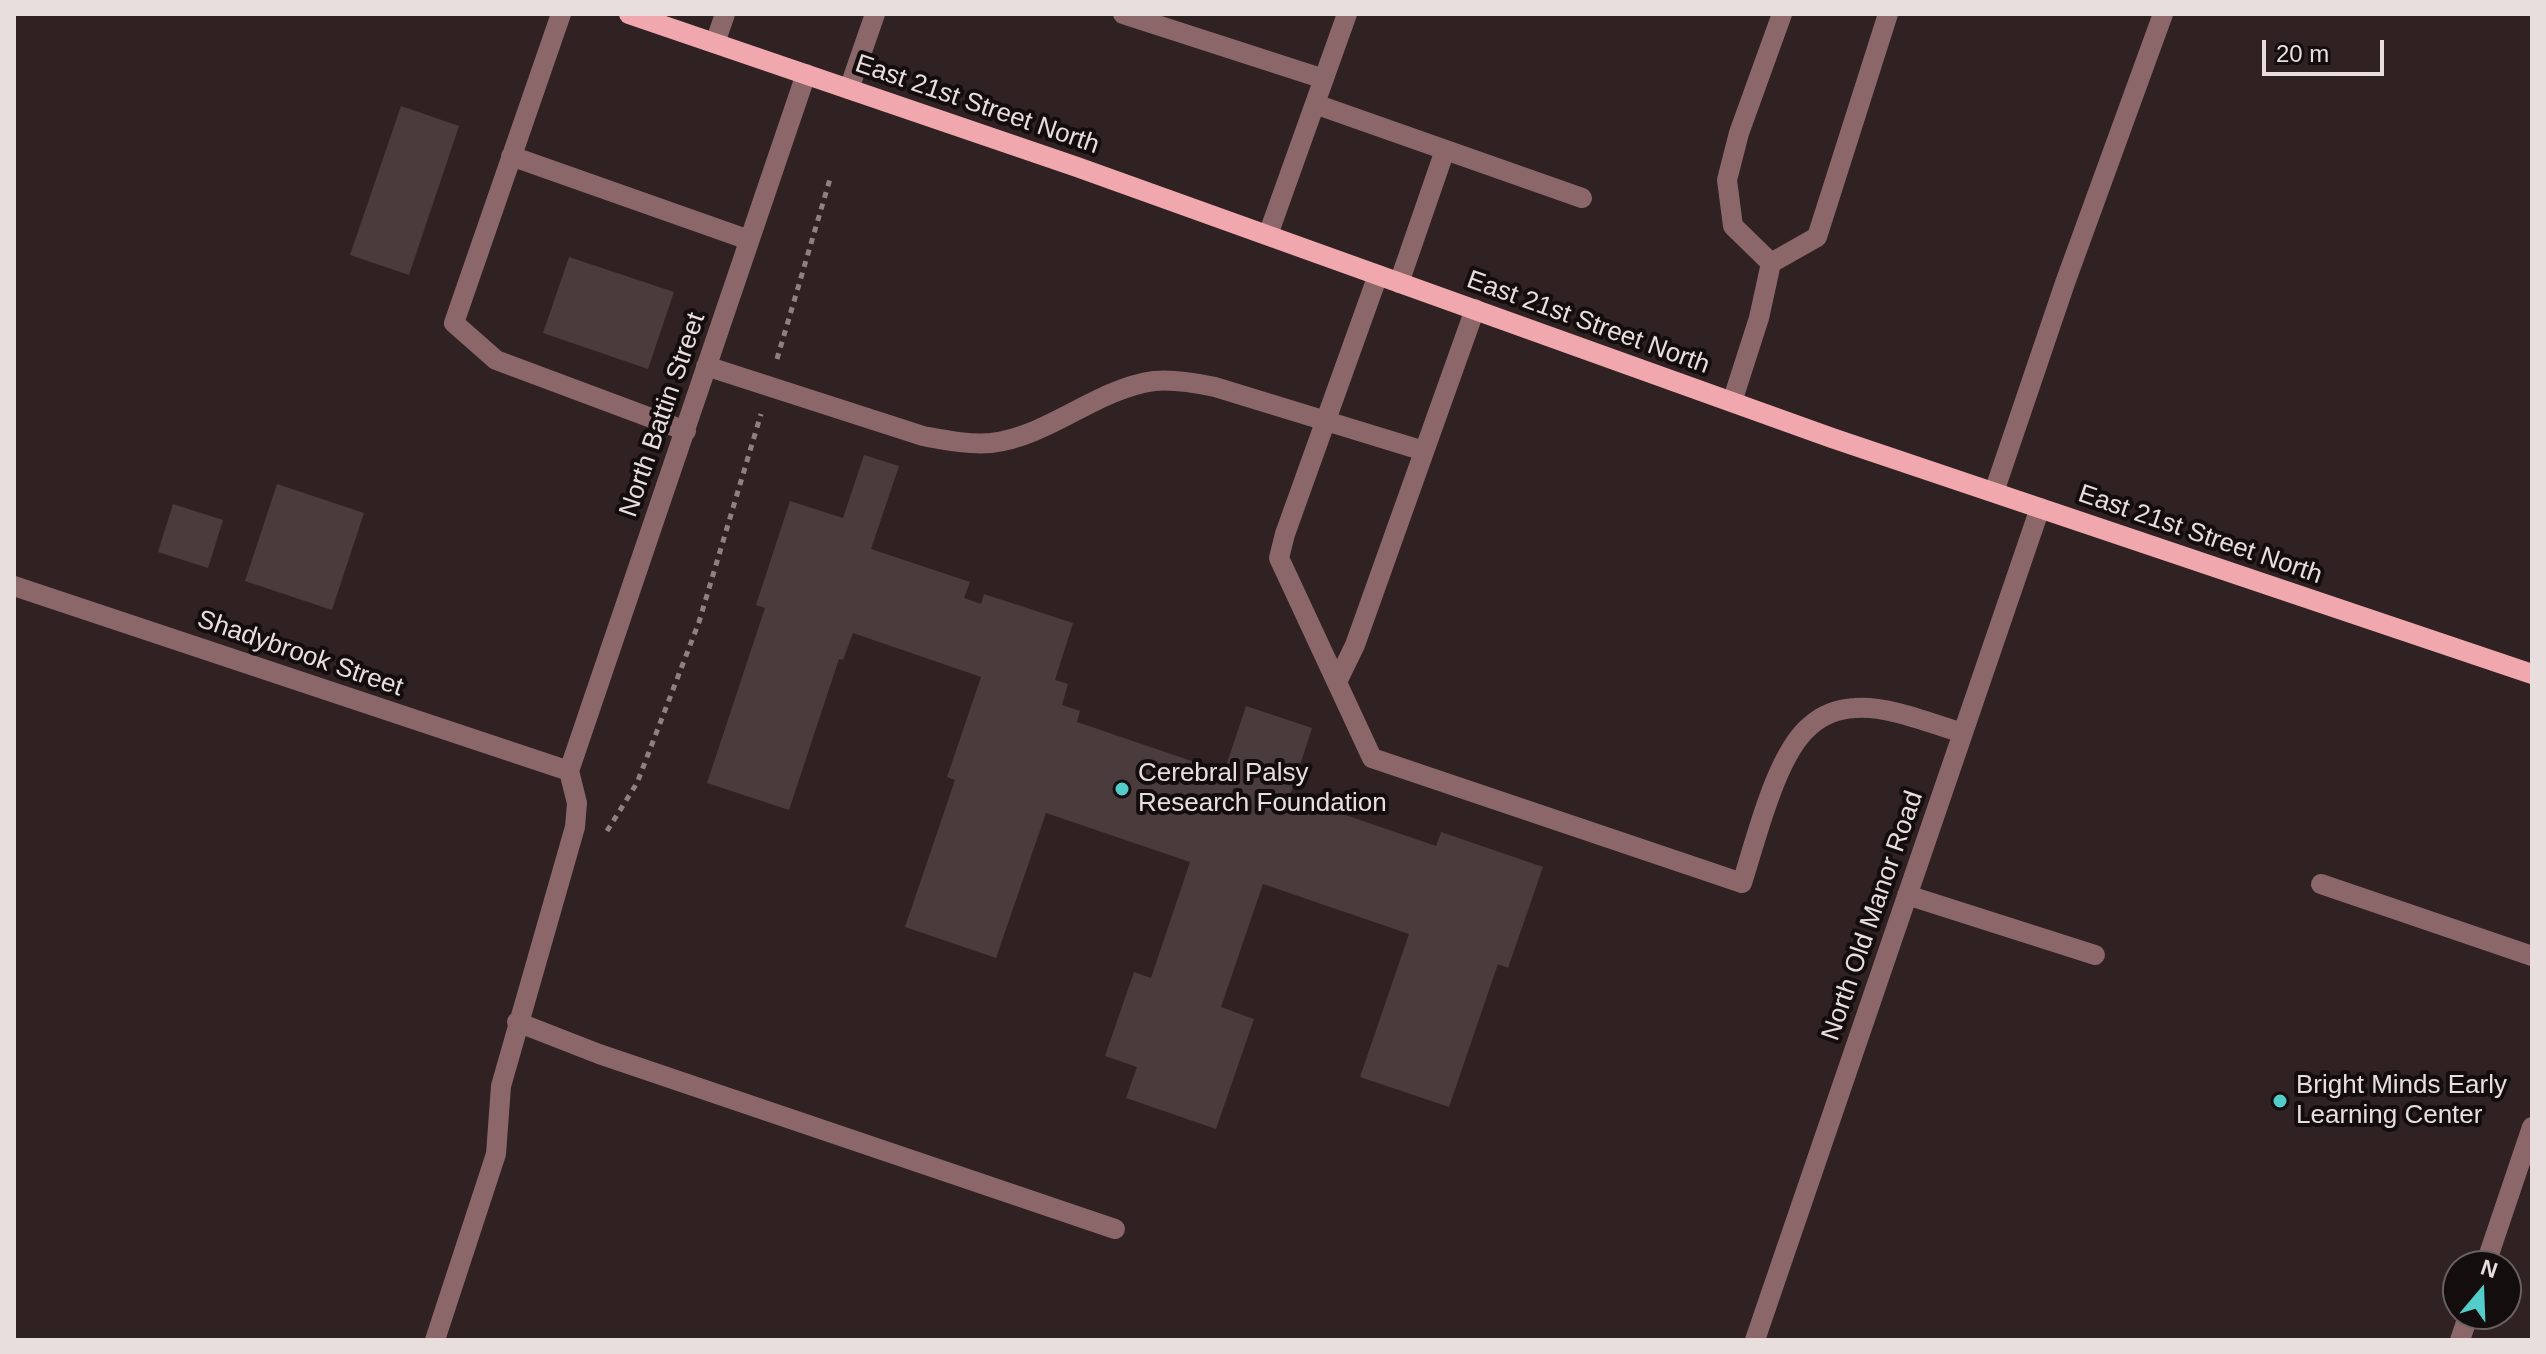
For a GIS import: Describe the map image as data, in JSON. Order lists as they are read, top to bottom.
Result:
{
  "streets": {
    "main road": ["East 21st Street North"],
    "street": ["North Battin Street", "Shadybrook Street", "North Old Manor Road"]
  },
  "crossings": [
    ["East 21st Street North", "North Battin Street"],
    ["East 21st Street North", "North Old Manor Road"],
    ["North Battin Street", "Shadybrook Street"]
  ],
  "places": ["Cerebral Palsy Research Foundation", "Bright Minds Early Learning Center"],
  "scale_bar": "20 m",
  "north": "top"
}
